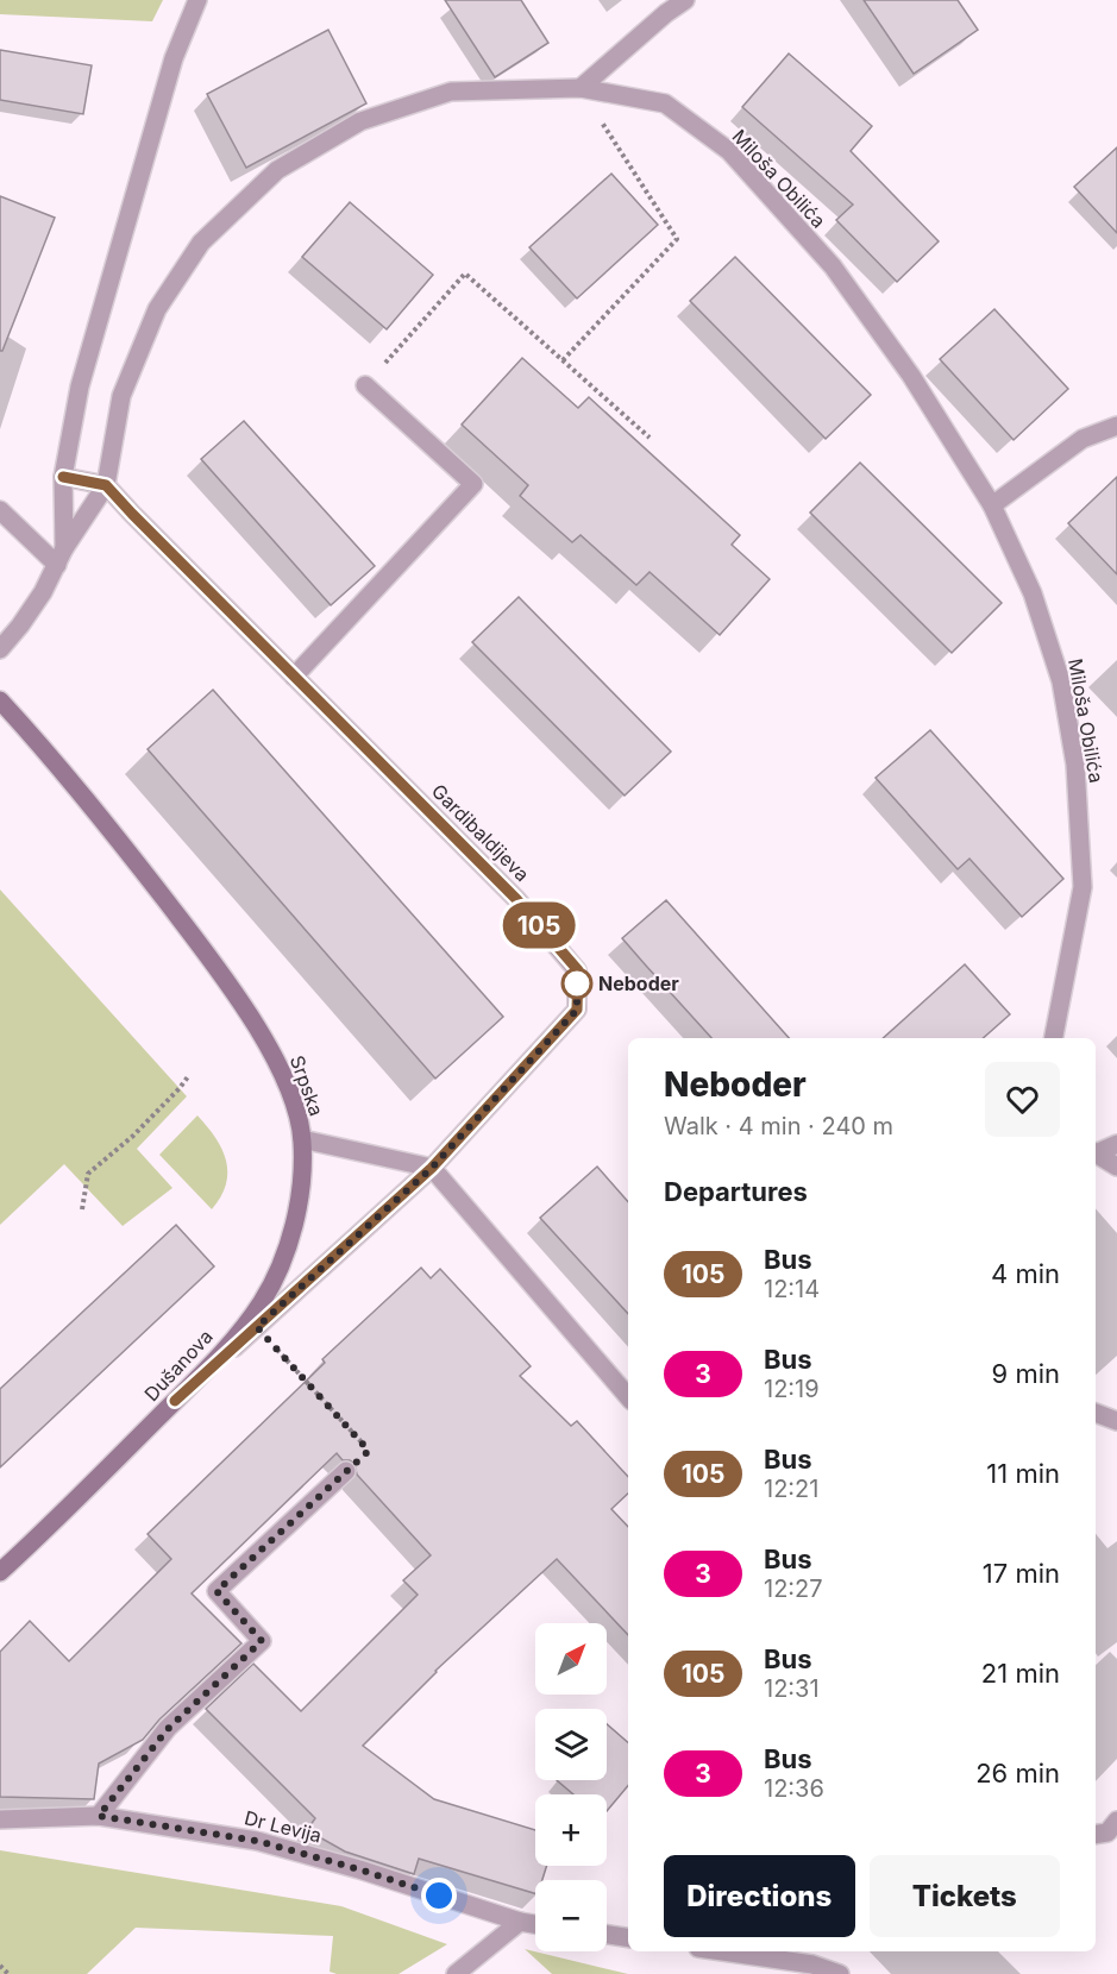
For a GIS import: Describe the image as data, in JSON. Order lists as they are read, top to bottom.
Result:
{
  "streets": {
    "street": [
      "Miloša Obilića",
      "Gardibaldijeva",
      "Srpska",
      "Dušanova",
      "Dr Levija"
    ]
  },
  "crossings": [
    ["Miloša Obilića", "Gardibaldijeva"],
    ["Gardibaldijeva", "Srpska"],
    ["Gardibaldijeva", "Dušanova"],
    ["Srpska", "Dušanova"]
  ],
  "places": ["Neboder"],
  "lines": ["bus line 105"],
  "north": "top right",
  "page": {
    "on_map": "105",
    "heading": [
      ["Neboder", "Walk · 4 min · 240 m"],
      "Departures"
    ],
    "list": [
      {
        "mark": "105",
        "name": "Bus",
        "note": "12:14",
        "value": "4 min"
      },
      {
        "mark": "3",
        "name": "Bus",
        "note": "12:19",
        "value": "9 min"
      },
      {
        "mark": "105",
        "name": "Bus",
        "note": "12:21",
        "value": "11 min"
      },
      {
        "mark": "3",
        "name": "Bus",
        "note": "12:27",
        "value": "17 min"
      },
      {
        "mark": "105",
        "name": "Bus",
        "note": "12:31",
        "value": "21 min"
      },
      {
        "mark": "3",
        "name": "Bus",
        "note": "12:36",
        "value": "26 min"
      }
    ],
    "map_buttons": ["+", "−"],
    "buttons": ["Directions", "Tickets"]
  }
}
